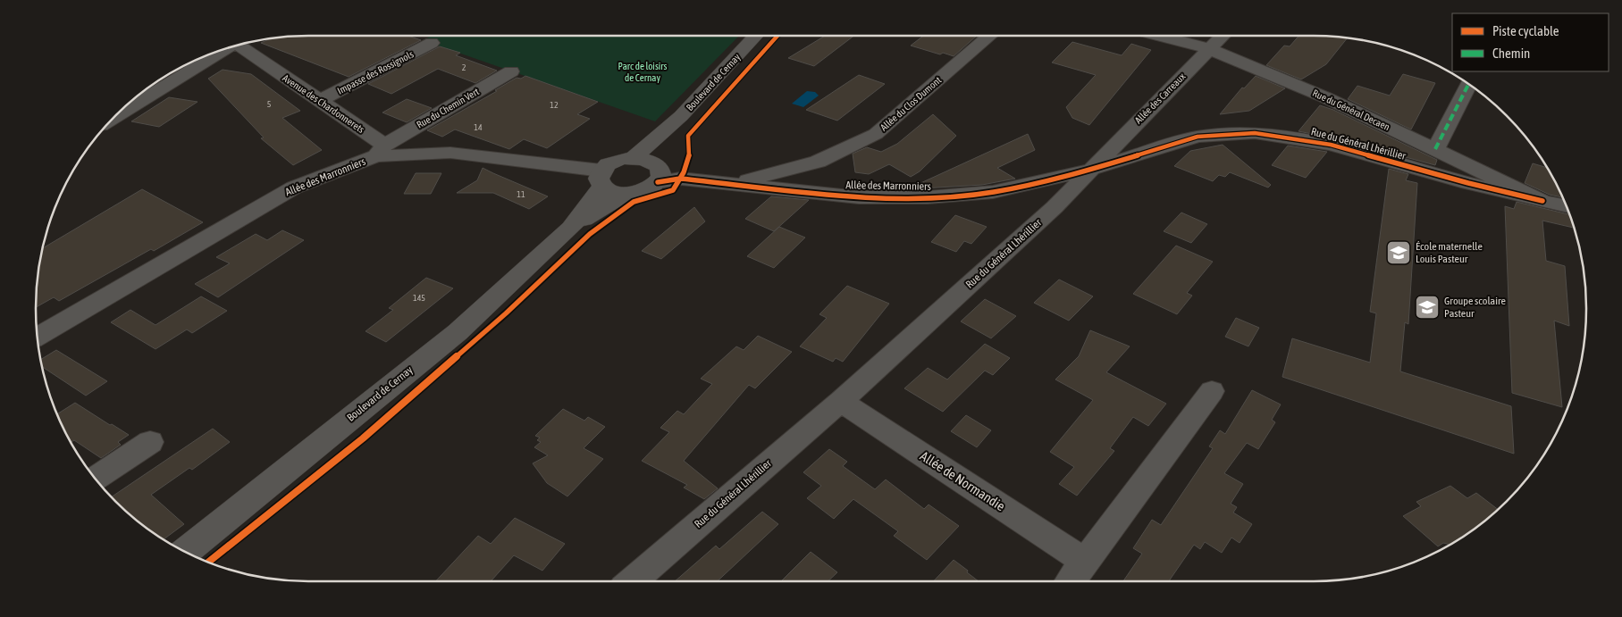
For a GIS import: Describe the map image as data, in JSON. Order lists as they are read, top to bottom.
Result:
{
  "streets": {
    "street": [
      "Impasse des Rossignols",
      "Boulevard de Cernay",
      "Allée des Carreaux",
      "Avenue des Chardonnerets",
      "Allée du Clos Dumont",
      "Rue du Chemin Vert",
      "Rue du Général Decaen",
      "Rue du Général Lhérillier",
      "Allée des Marronniers",
      "Allée de Normandie"
    ]
  },
  "crossings": [
    ["Impasse des Rossignols", "Avenue des Chardonnerets"],
    ["Boulevard de Cernay", "Allée des Marronniers"],
    ["Allée des Carreaux", "Rue du Général Decaen"],
    ["Allée des Carreaux", "Rue du Général Lhérillier"],
    ["Allée des Carreaux", "Allée des Marronniers"],
    ["Avenue des Chardonnerets", "Rue du Chemin Vert"],
    ["Avenue des Chardonnerets", "Allée des Marronniers"],
    ["Allée du Clos Dumont", "Allée des Marronniers"],
    ["Rue du Chemin Vert", "Allée des Marronniers"],
    ["Rue du Général Decaen", "Rue du Général Lhérillier"],
    ["Rue du Général Lhérillier", "Allée des Marronniers"],
    ["Rue du Général Lhérillier", "Allée de Normandie"]
  ],
  "parks": ["Parc de loisirs de Cernay"],
  "places": {
    "school or university": ["École maternelle Louis Pasteur", "Groupe scolaire Pasteur"]
  },
  "house_numbers": [
    "2",
    "5",
    "12",
    "14",
    "11",
    "145"
  ],
  "legend": ["Piste cyclable", "Chemin"]
}
